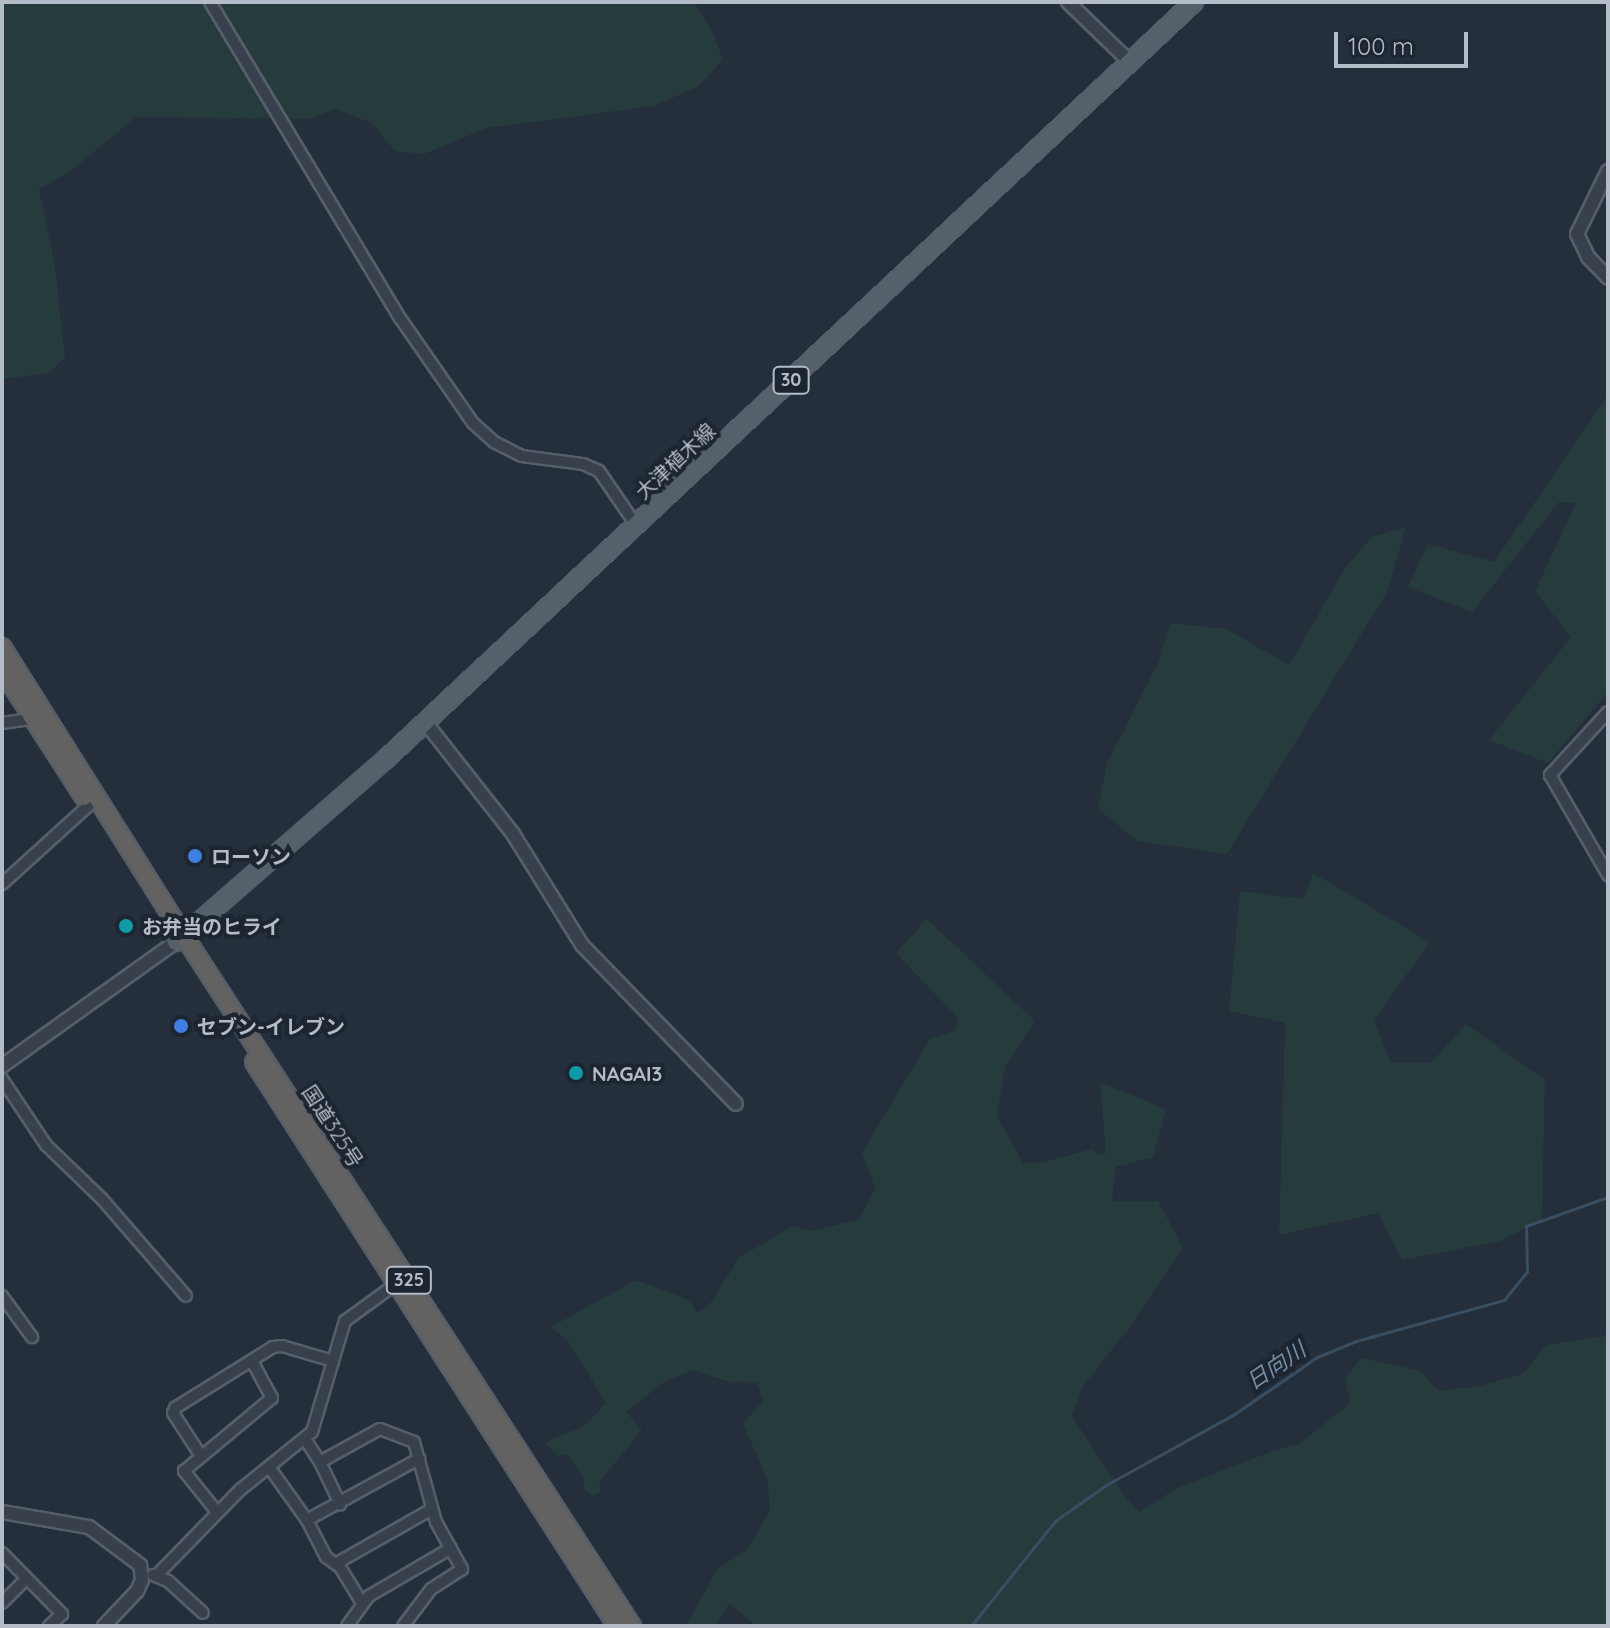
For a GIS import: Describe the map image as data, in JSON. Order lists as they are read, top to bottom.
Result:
{
  "streets": {
    "highway": ["国道325号", "325"],
    "main road": ["30", "大津植木線"]
  },
  "crossings": [
    ["大津植木線", "国道325号"]
  ],
  "water": ["日向川"],
  "places": [
    "ローソン",
    "お弁当のヒライ",
    "セブン-イレブン",
    "NAGAI3"
  ],
  "scale_bar": "100 m"
}
